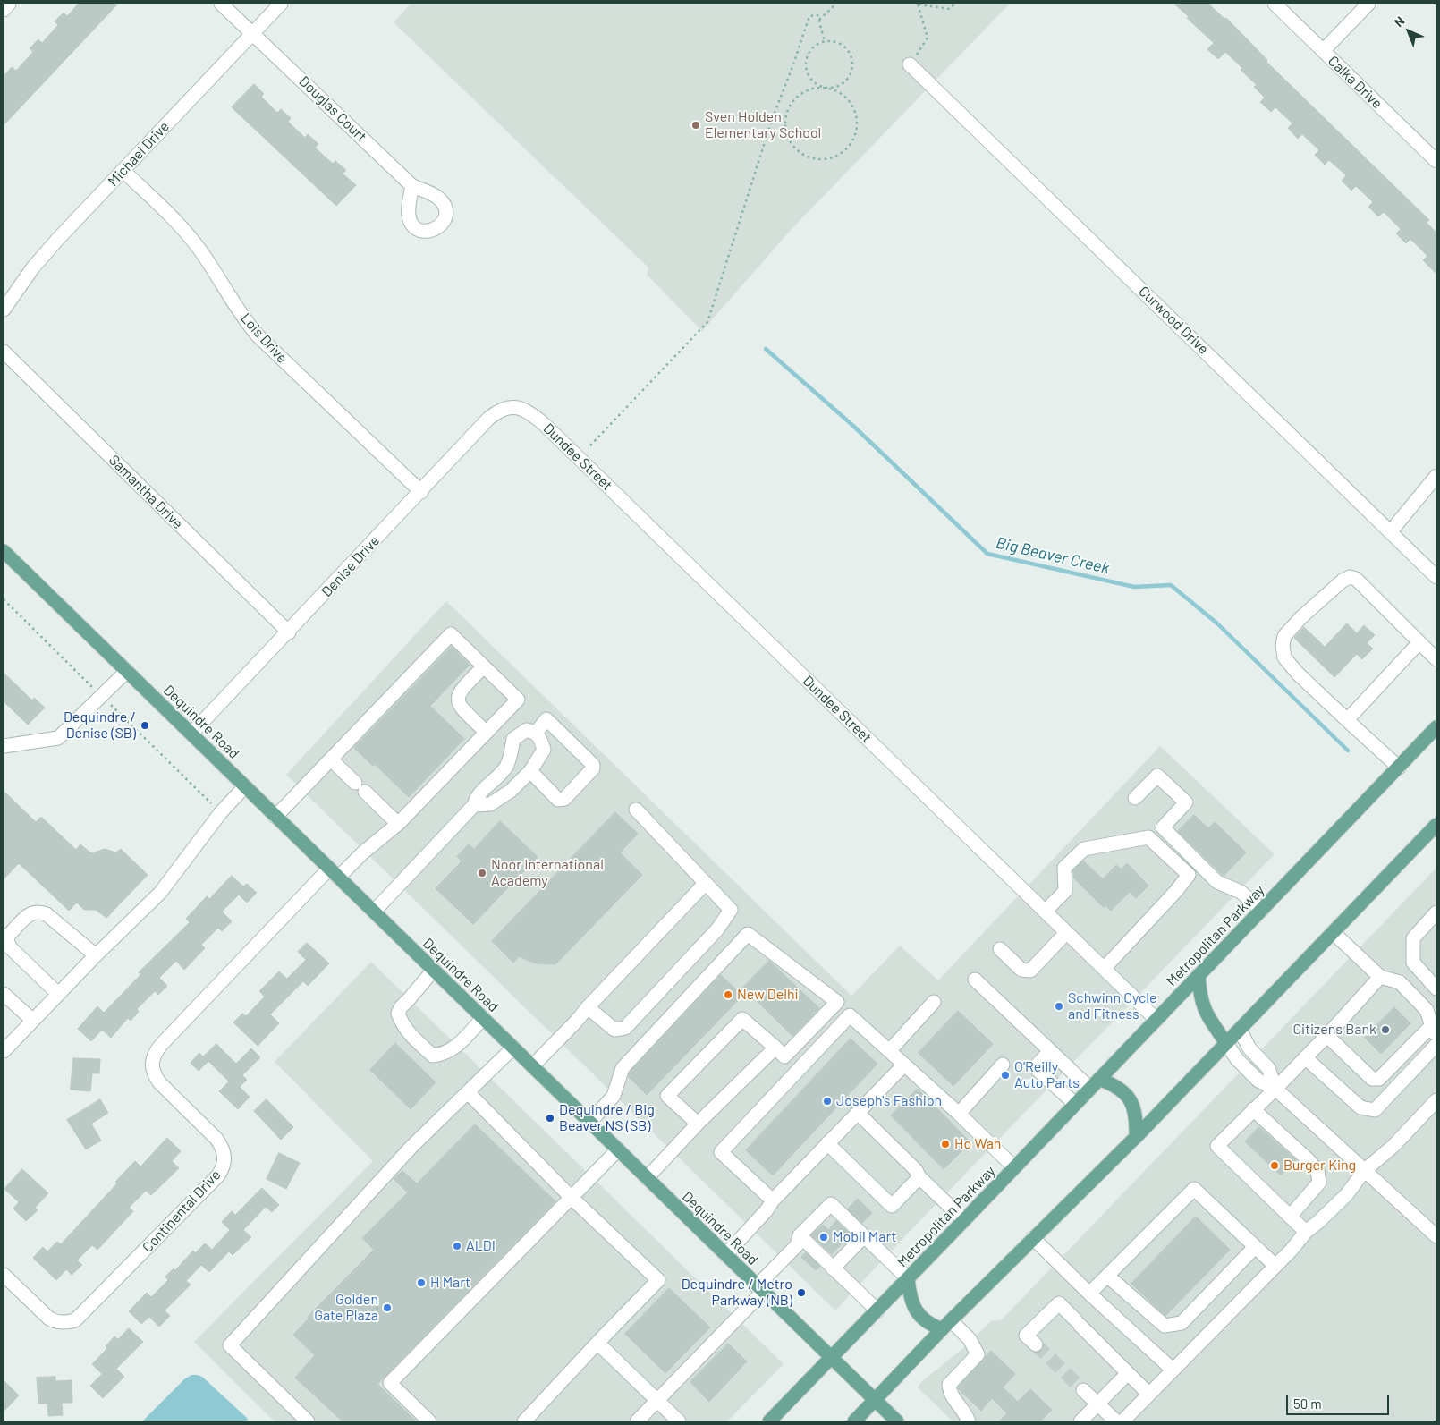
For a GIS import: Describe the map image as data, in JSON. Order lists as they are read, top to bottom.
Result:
{
  "streets": {
    "main road": ["Dequindre Road", "Metropolitan Parkway"],
    "street": [
      "Calka Drive",
      "Douglas Court",
      "Michael Drive",
      "Curwood Drive",
      "Lois Drive",
      "Dundee Street",
      "Samantha Drive",
      "Denise Drive",
      "Continental Drive"
    ]
  },
  "crossings": [
    ["Douglas Court", "Michael Drive"],
    ["Michael Drive", "Lois Drive"],
    ["Lois Drive", "Denise Drive"],
    ["Dundee Street", "Denise Drive"],
    ["Dundee Street", "Metropolitan Parkway"],
    ["Samantha Drive", "Denise Drive"],
    ["Denise Drive", "Dequindre Road"],
    ["Dequindre Road", "Metropolitan Parkway"],
    ["Dequindre Road", "Continental Drive"]
  ],
  "water": ["Big Beaver Creek"],
  "places": [
    "Sven Holden Elementary School",
    "Dequindre / Denise (SB)",
    "Noor International Academy",
    "New Delhi",
    "Schwinn Cycle and Fitness",
    "Citizens Bank",
    "O'Reilly Auto Parts",
    "Joseph's Fashion",
    "Dequindre / Big Beaver NS (SB)",
    "Ho Wah",
    "Burger King",
    "Mobil Mart",
    "ALDI",
    "H Mart",
    "Dequindre / Metro Parkway (NB)",
    "Golden Gate Plaza"
  ],
  "scale_bar": "50 m",
  "north": "top left"
}
